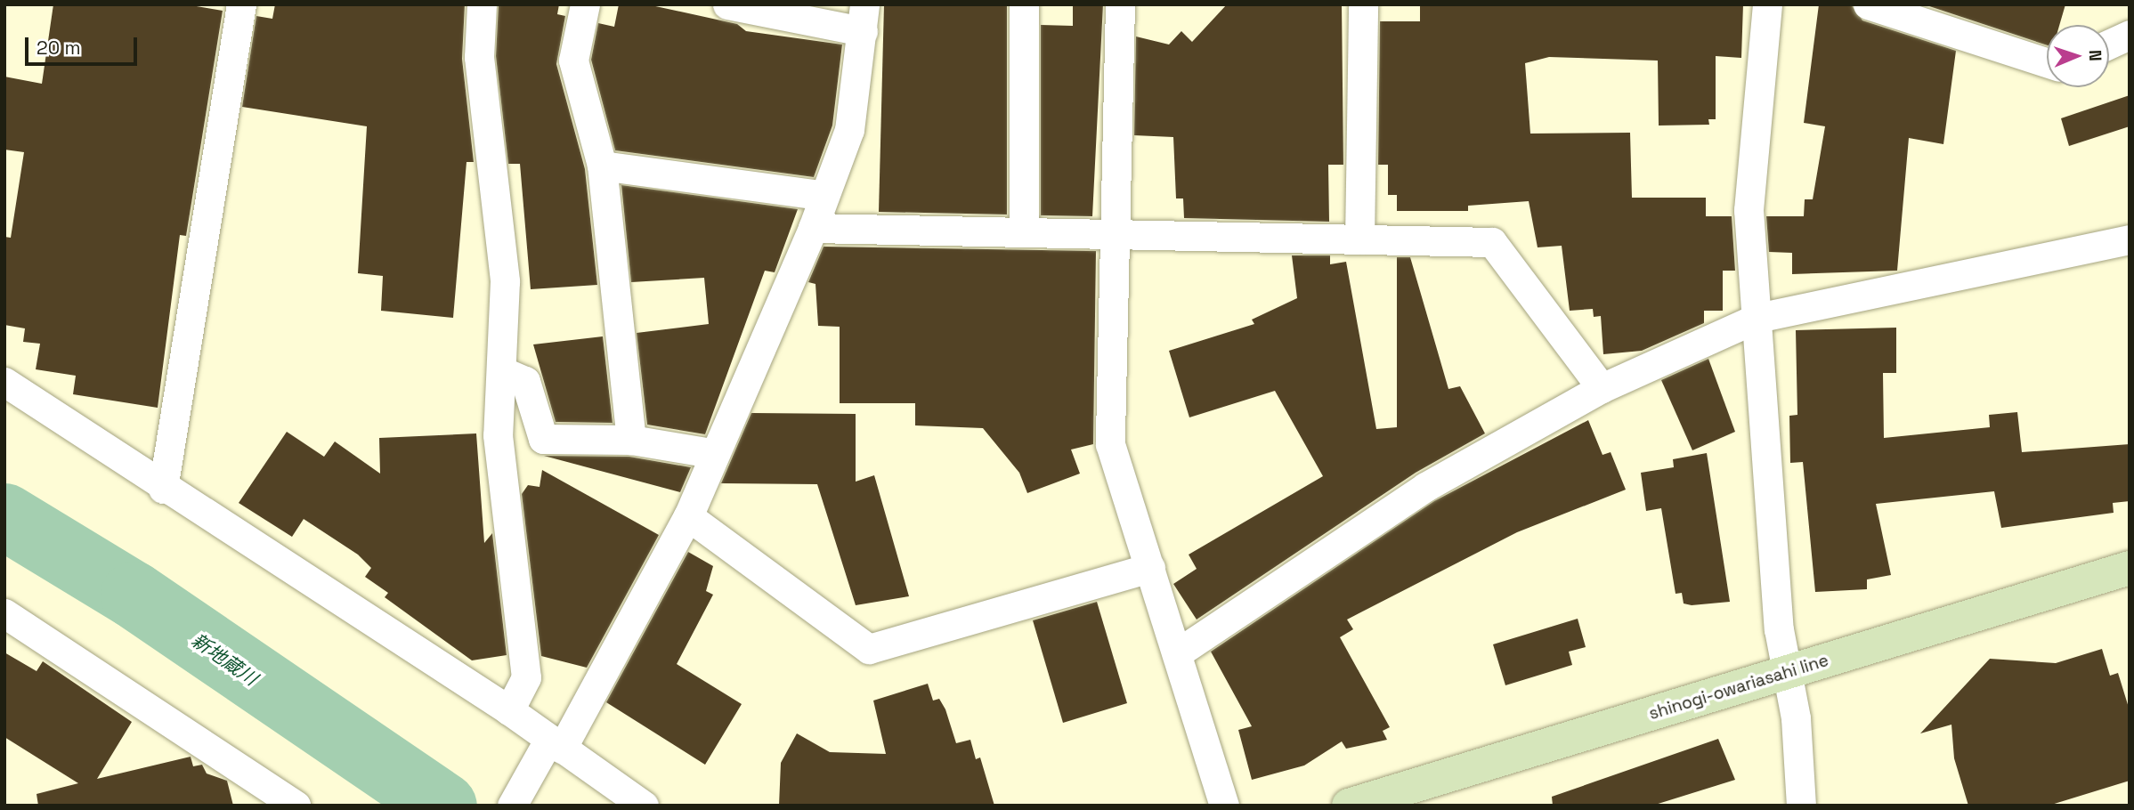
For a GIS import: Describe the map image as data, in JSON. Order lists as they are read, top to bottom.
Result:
{
  "streets": {
    "main road": ["shinogi-owariasahi line"]
  },
  "water": ["新地蔵川"],
  "scale_bar": "20 m",
  "north": "right"
}
